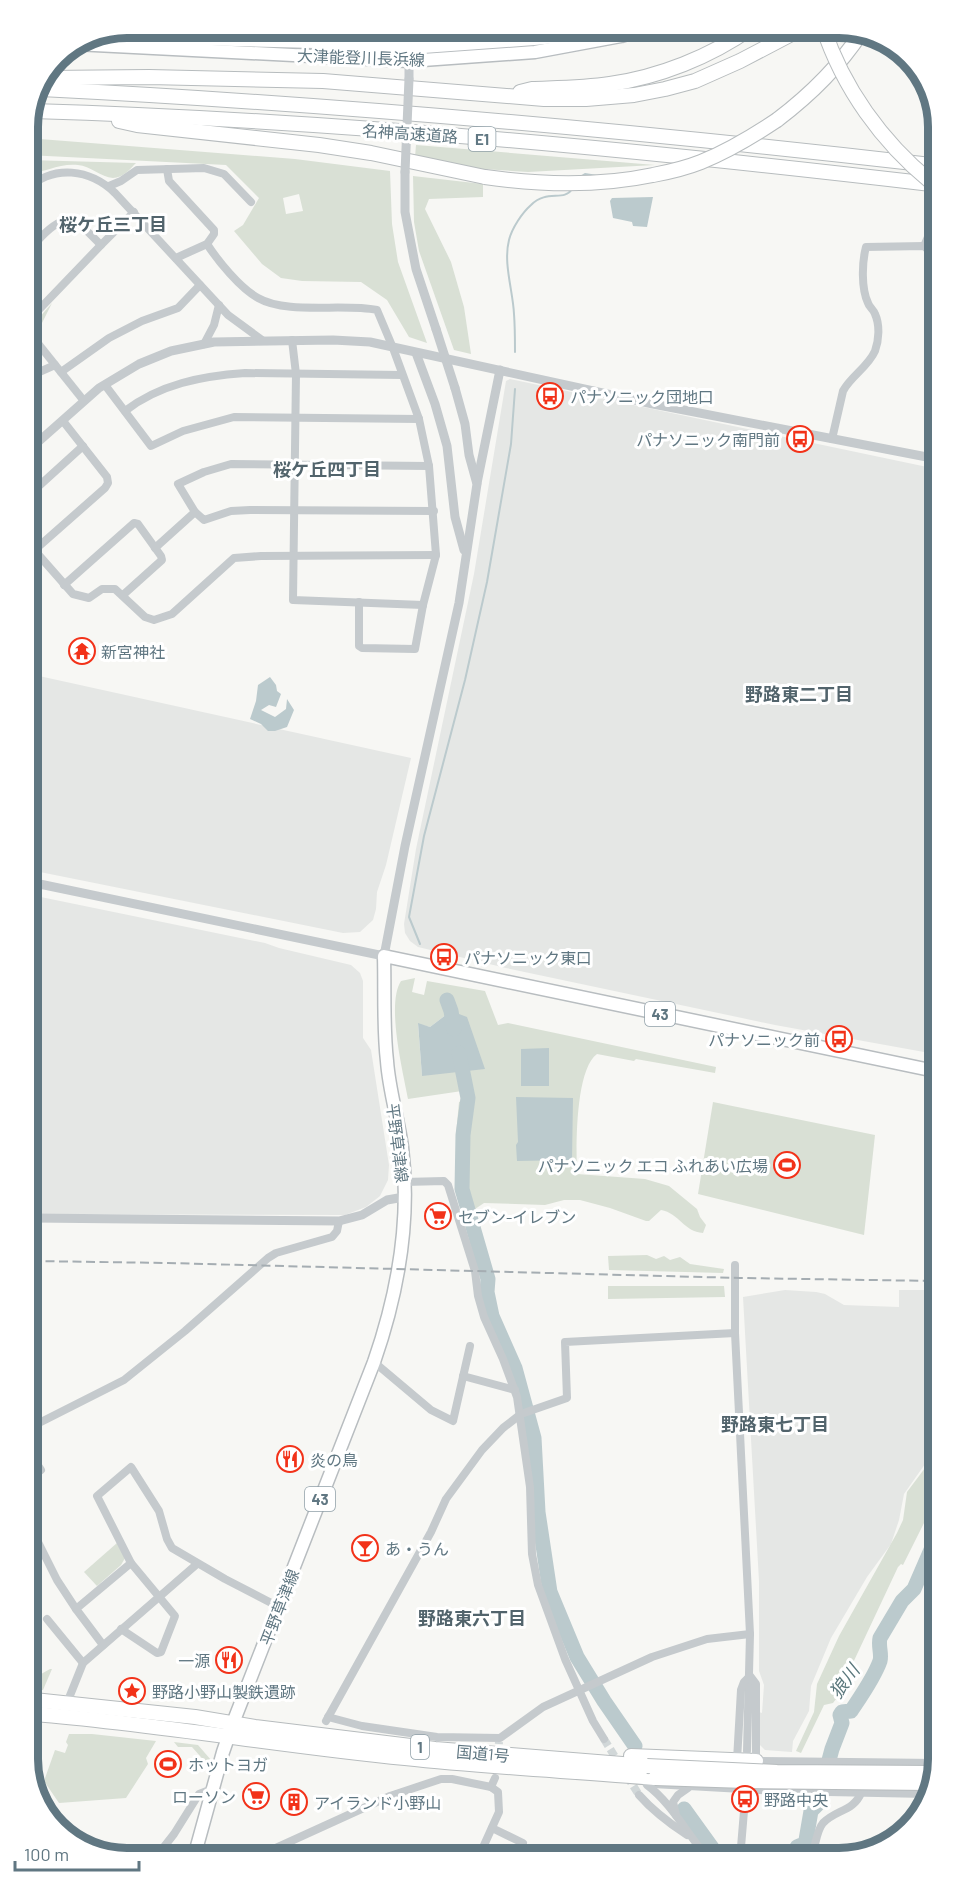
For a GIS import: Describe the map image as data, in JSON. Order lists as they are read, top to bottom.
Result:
{
  "streets": {
    "highway": [
      "名神高速道路",
      "E1",
      "1",
      "国道1号"
    ],
    "main road": ["大津能登川長浜線", "43", "平野草津線"]
  },
  "crossings": [
    ["43", "平野草津線"],
    ["平野草津線", "国道1号"]
  ],
  "districts": [
    "桜ケ丘三丁目",
    "桜ケ丘四丁目",
    "野路東二丁目",
    "野路東七丁目",
    "野路東六丁目"
  ],
  "water": ["狼川"],
  "places": {
    "bus stop": [
      "パナソニック団地口",
      "パナソニック南門前",
      "パナソニック東口",
      "パナソニック前",
      "野路中央"
    ],
    "temple": ["新宮神社"],
    "sports": ["パナソニック エコ ふれあい広場", "ホットヨガ"],
    "supermarket": ["セブン-イレブン", "ローソン"],
    "restaurant": ["炎の鳥", "一源"],
    "bar": ["あ・うん"],
    "place": ["野路小野山製鉄遺跡"],
    "building": ["アイランド小野山"]
  },
  "scale_bar": "100 m"
}
